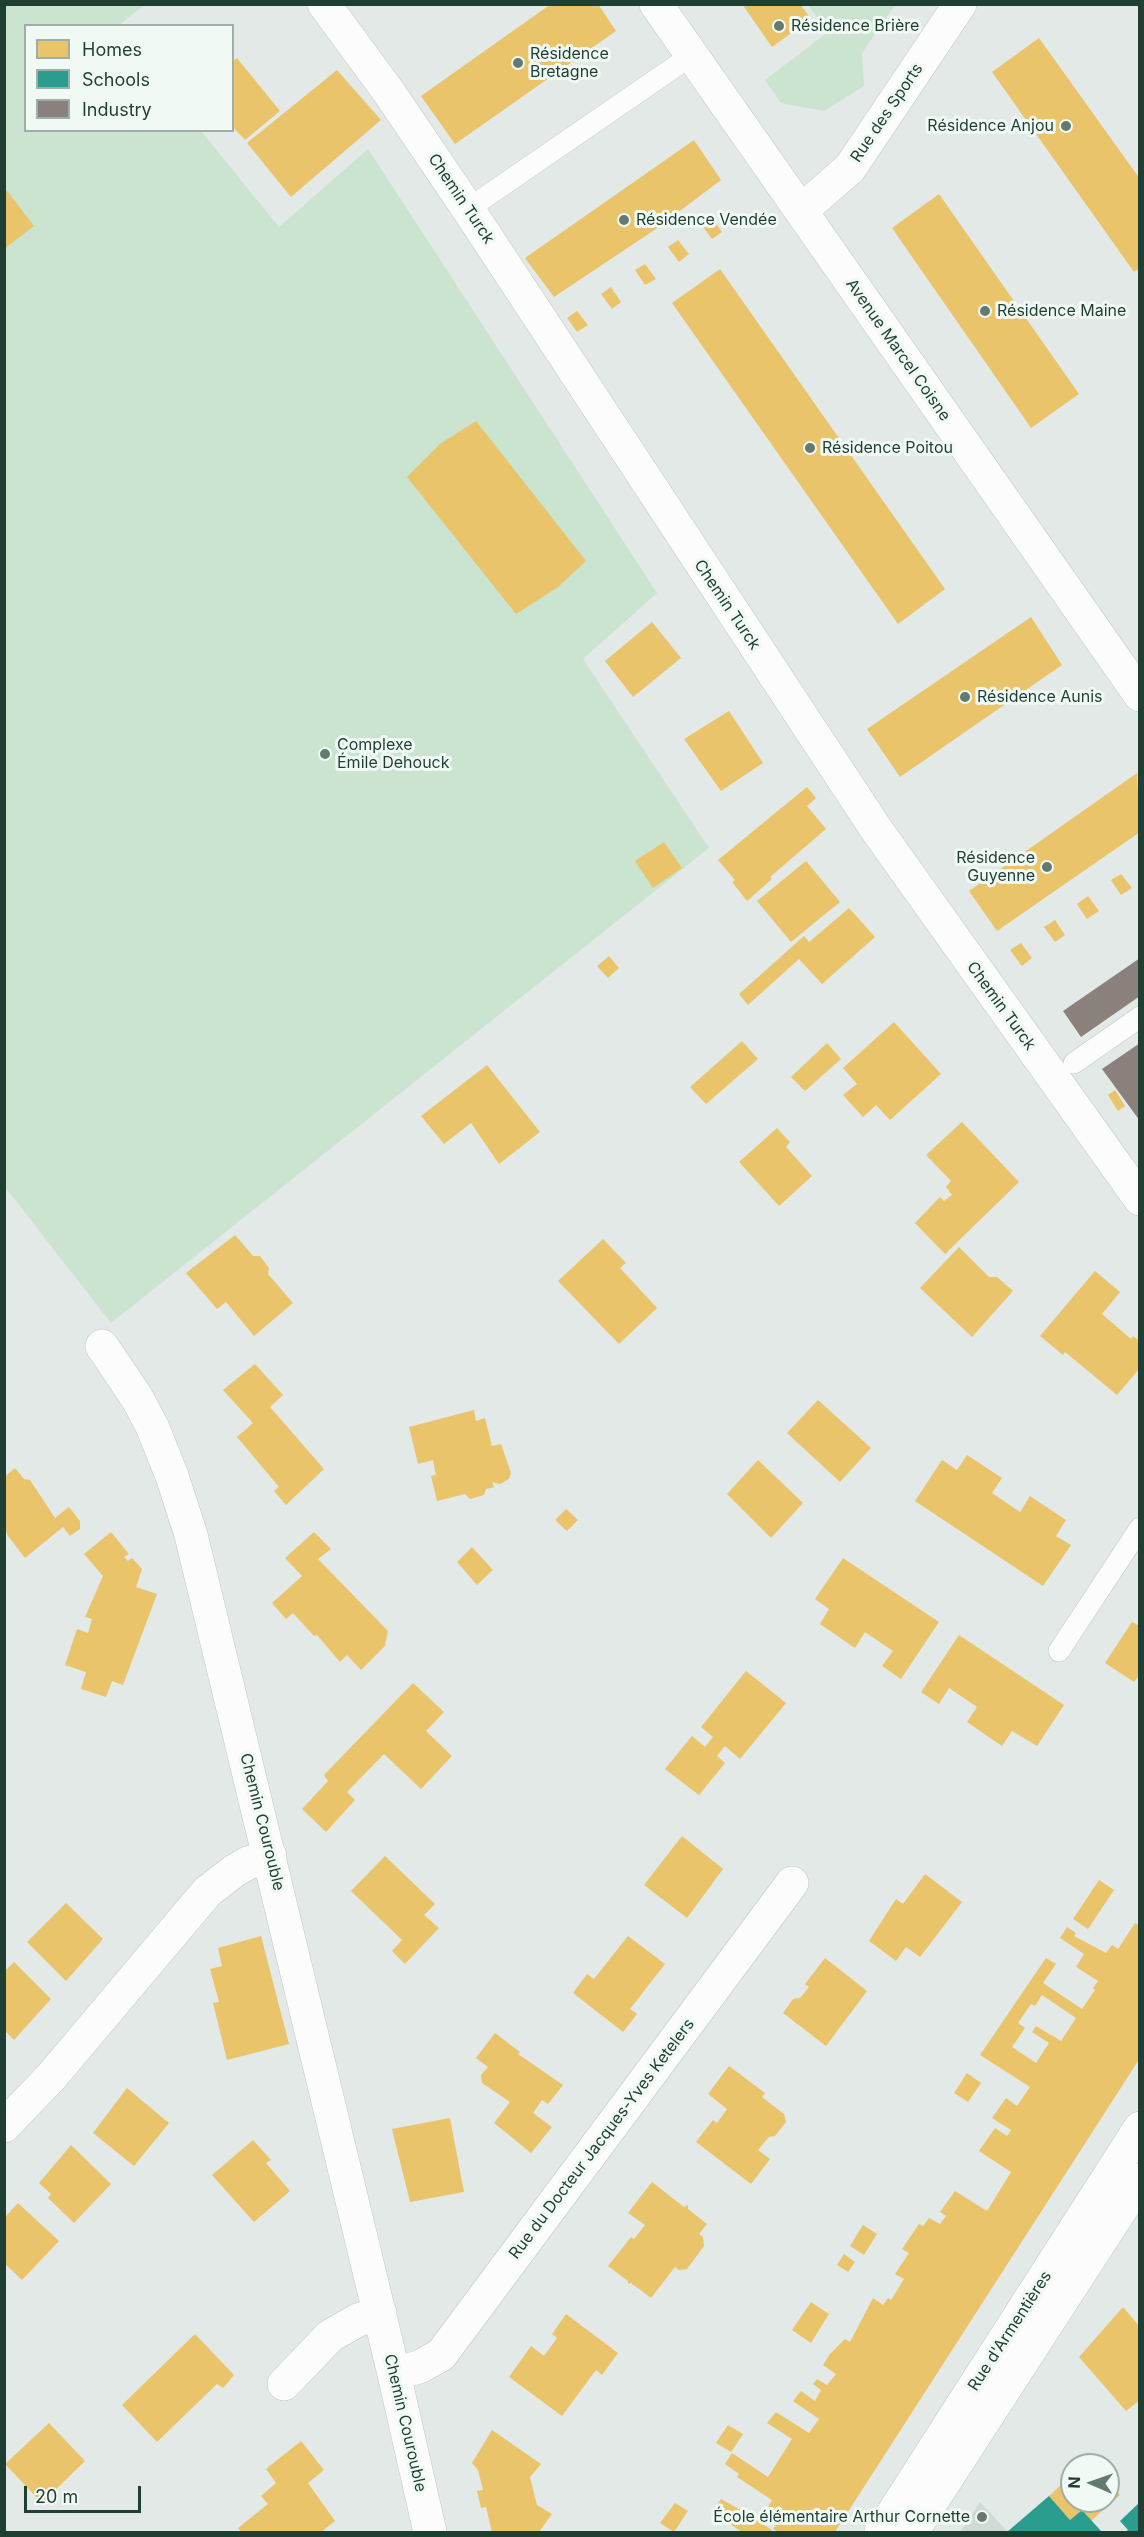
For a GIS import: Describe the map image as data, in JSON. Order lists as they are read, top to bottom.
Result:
{
  "streets": {
    "street": [
      "Rue des Sports",
      "Chemin Turck",
      "Avenue Marcel Coisne",
      "Chemin Courouble",
      "Rue du Docteur Jacques-Yves Ketelers",
      "Rue d'Armentières"
    ]
  },
  "crossings": [
    ["Rue des Sports", "Avenue Marcel Coisne"],
    ["Chemin Courouble", "Rue du Docteur Jacques-Yves Ketelers"]
  ],
  "places": [
    "Résidence Brière",
    "Résidence Bretagne",
    "Résidence Anjou",
    "Résidence Vendée",
    "Résidence Maine",
    "Résidence Poitou",
    "Résidence Aunis",
    "Complexe Émile Dehouck",
    "Résidence Guyenne",
    "École élémentaire Arthur Cornette"
  ],
  "legend": ["Homes", "Schools", "Industry"],
  "scale_bar": "20 m",
  "north": "left"
}
